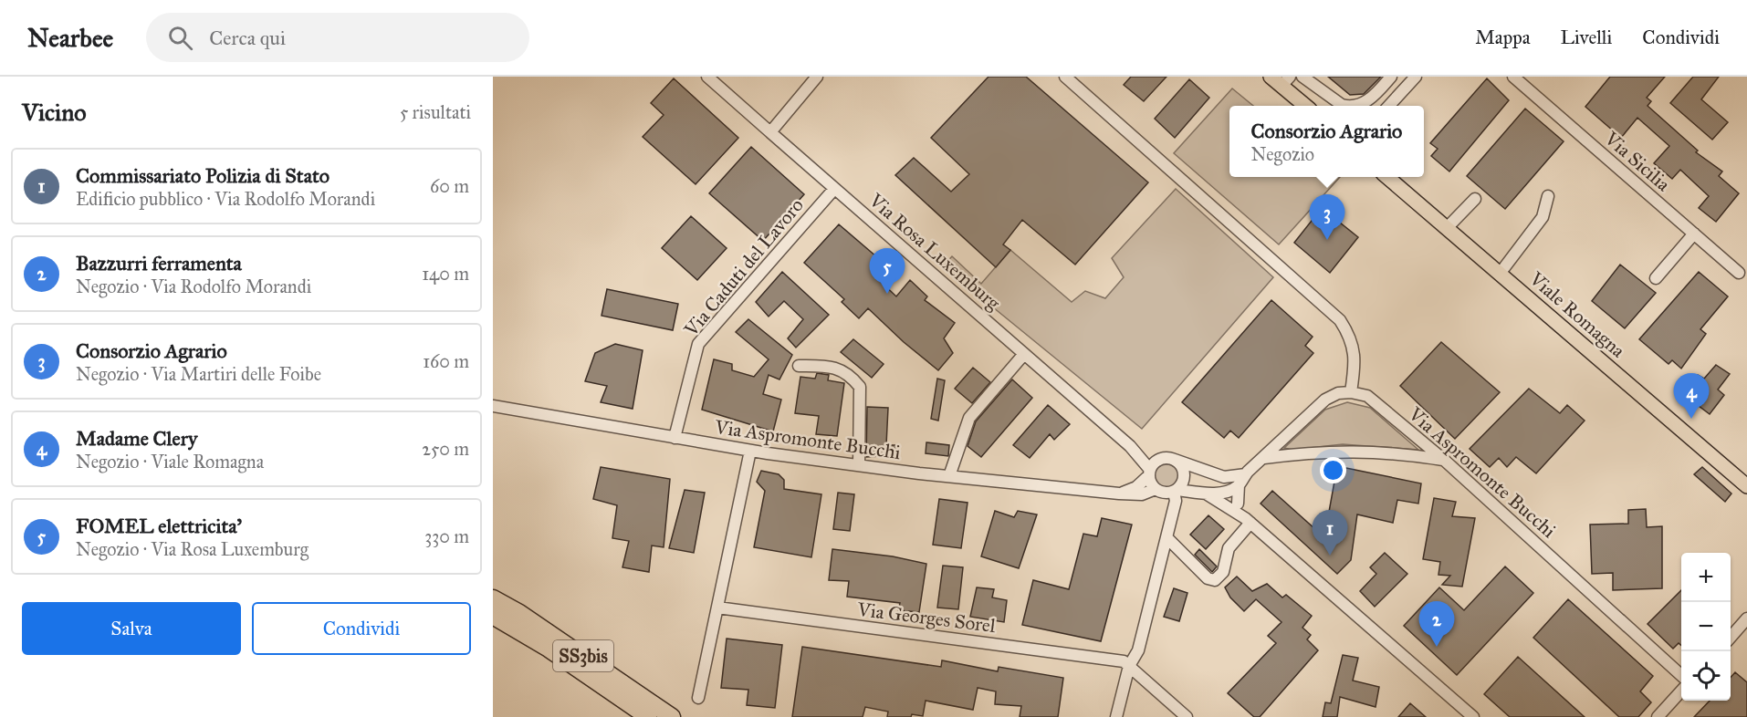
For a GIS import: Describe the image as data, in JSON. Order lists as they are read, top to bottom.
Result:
{
  "streets": {
    "highway": ["SS3bis"],
    "main road": ["Viale Romagna"],
    "street": [
      "Via Sicilia",
      "Via Rosa Luxemburg",
      "Via Caduti del Lavoro",
      "Via Aspromonte Bucchi",
      "Via Georges Sorel"
    ]
  },
  "crossings": [
    ["Via Rosa Luxemburg", "Via Caduti del Lavoro"],
    ["Via Rosa Luxemburg", "Via Aspromonte Bucchi"],
    ["Via Caduti del Lavoro", "Via Aspromonte Bucchi"]
  ],
  "page": {
    "header": "Nearbee",
    "search": "Cerca qui",
    "nav": ["Mappa", "Livelli", "Condividi"],
    "heading": ["Vicino", "5 risultati"],
    "popup": ["Consorzio Agrario", "Negozio"],
    "list": [
      {
        "mark": "1",
        "name": "Commissariato Polizia di Stato",
        "note": "Edificio pubblico · Via Rodolfo Morandi",
        "value": "60 m"
      },
      {
        "mark": "2",
        "name": "Bazzurri ferramenta",
        "note": "Negozio · Via Rodolfo Morandi",
        "value": "140 m"
      },
      {
        "mark": "3",
        "name": "Consorzio Agrario",
        "note": "Negozio · Via Martiri delle Foibe",
        "value": "160 m"
      },
      {
        "mark": "4",
        "name": "Madame Clery",
        "note": "Negozio · Viale Romagna",
        "value": "250 m"
      },
      {
        "mark": "5",
        "name": "FOMEL elettricita'",
        "note": "Negozio · Via Rosa Luxemburg",
        "value": "330 m"
      }
    ],
    "pins": [
      "3",
      "5",
      "4",
      "1",
      "2"
    ],
    "map_buttons": ["+", "−"],
    "buttons": ["Salva", "Condividi"]
  }
}
